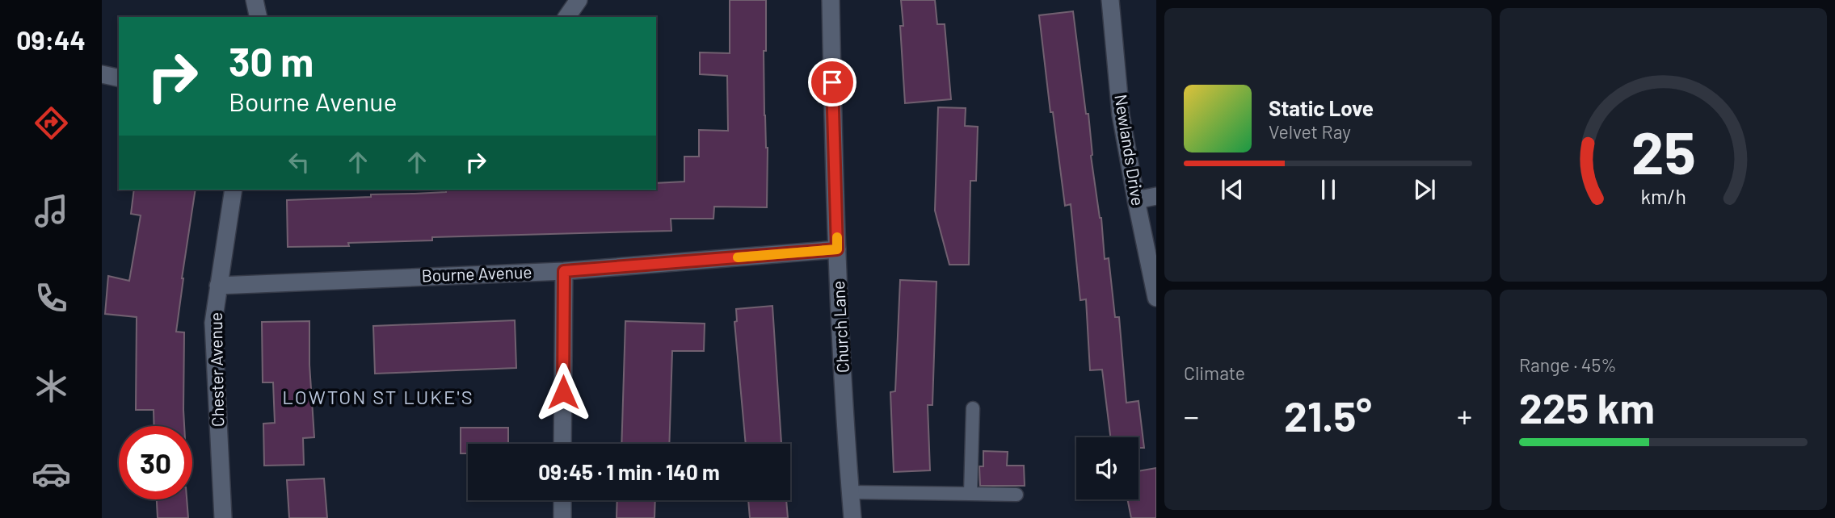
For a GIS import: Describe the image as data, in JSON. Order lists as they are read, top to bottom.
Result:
{
  "streets": {
    "street": [
      "Newlands Drive",
      "Bourne Avenue",
      "Church Lane",
      "Chester Avenue"
    ]
  },
  "crossings": [
    ["Bourne Avenue", "Church Lane"],
    ["Bourne Avenue", "Chester Avenue"]
  ],
  "districts": ["LOWTON ST LUKE'S"],
  "page": {
    "tabs": "09:44",
    "turn": ["30 m", "Bourne Avenue"],
    "song": ["Static Love", "Velvet Ray"],
    "tile": [
      "Climate",
      ["Range · 45%", "225 km"]
    ],
    "heat": ["−", "21.5°", "+"],
    "limit": "30",
    "trip": "09:45 · 1 min · 140 m",
    "gauge": ["25", "km/h"]
  }
}
